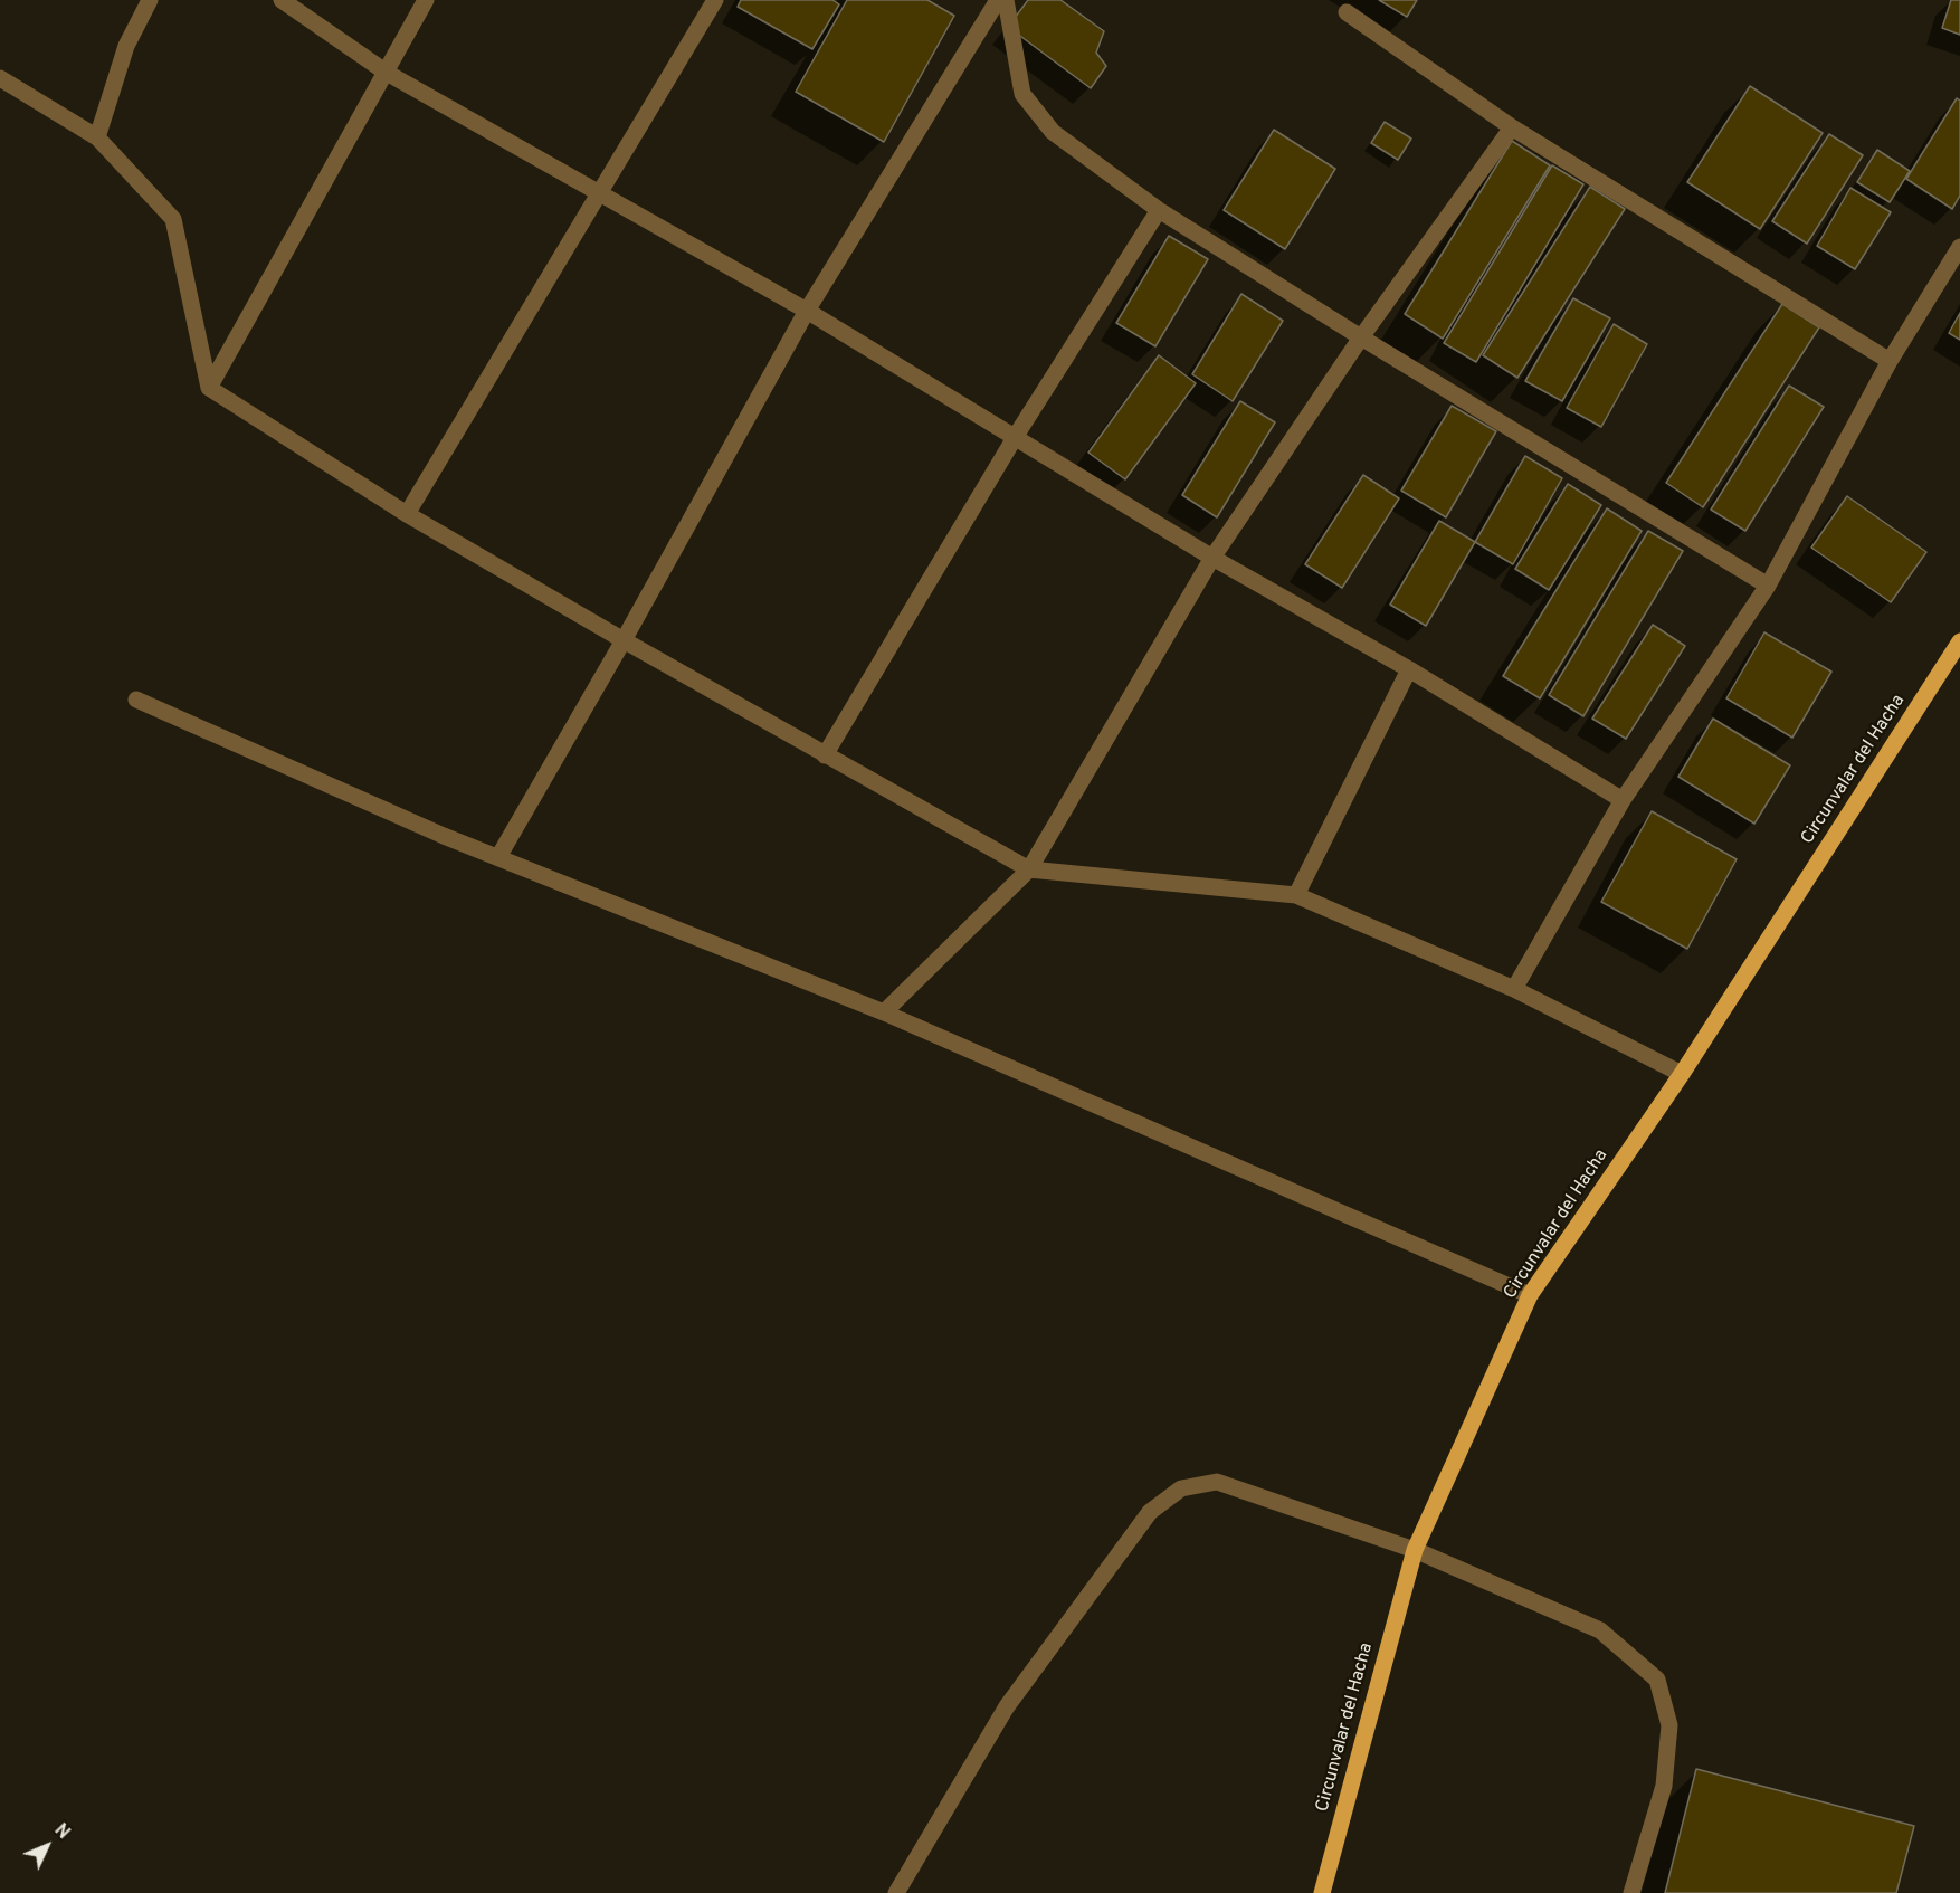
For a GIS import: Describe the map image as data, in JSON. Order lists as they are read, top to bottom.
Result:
{
  "streets": {
    "main road": ["Circunvalar del Hacha"]
  },
  "north": "top right"
}
